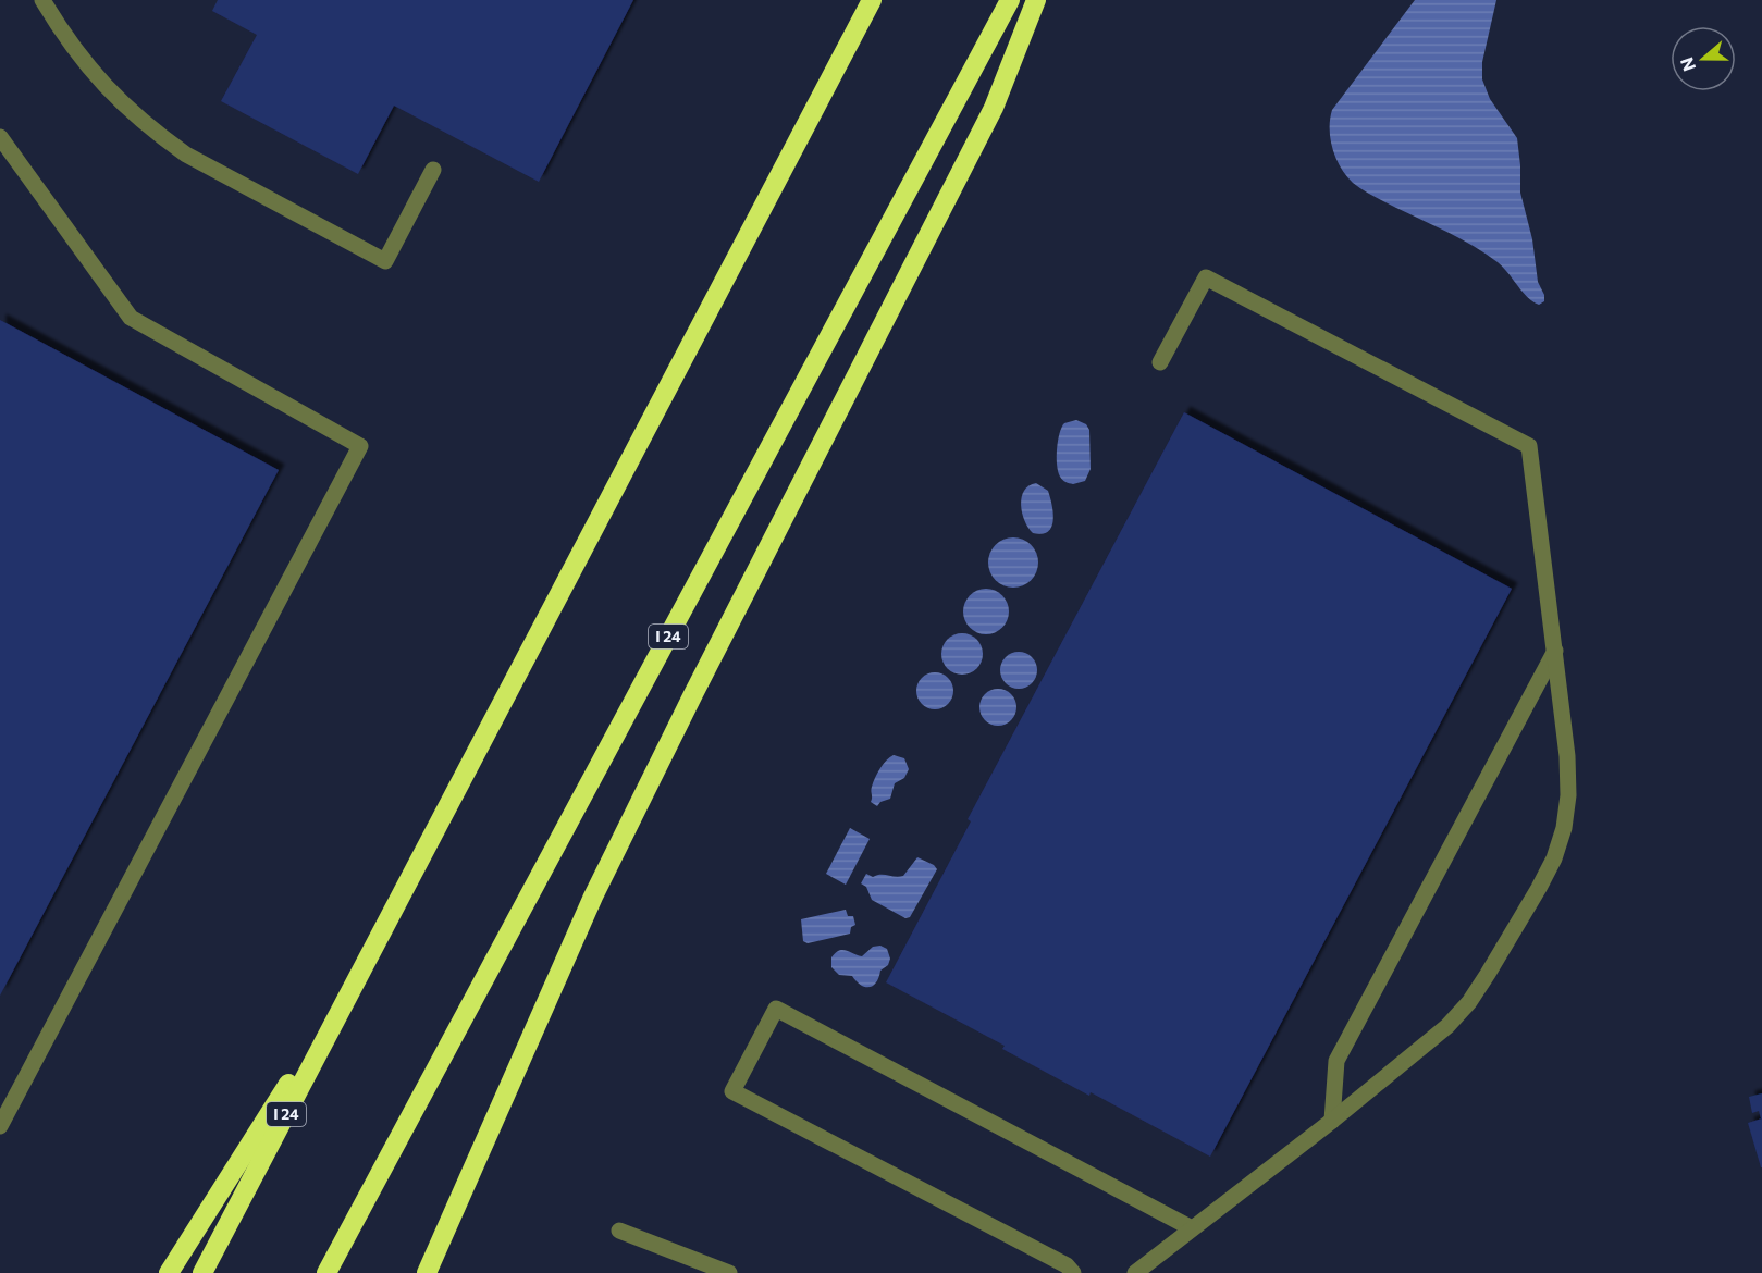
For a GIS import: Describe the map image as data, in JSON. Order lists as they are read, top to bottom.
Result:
{
  "streets": {
    "highway": ["I 24"]
  },
  "north": "left"
}
